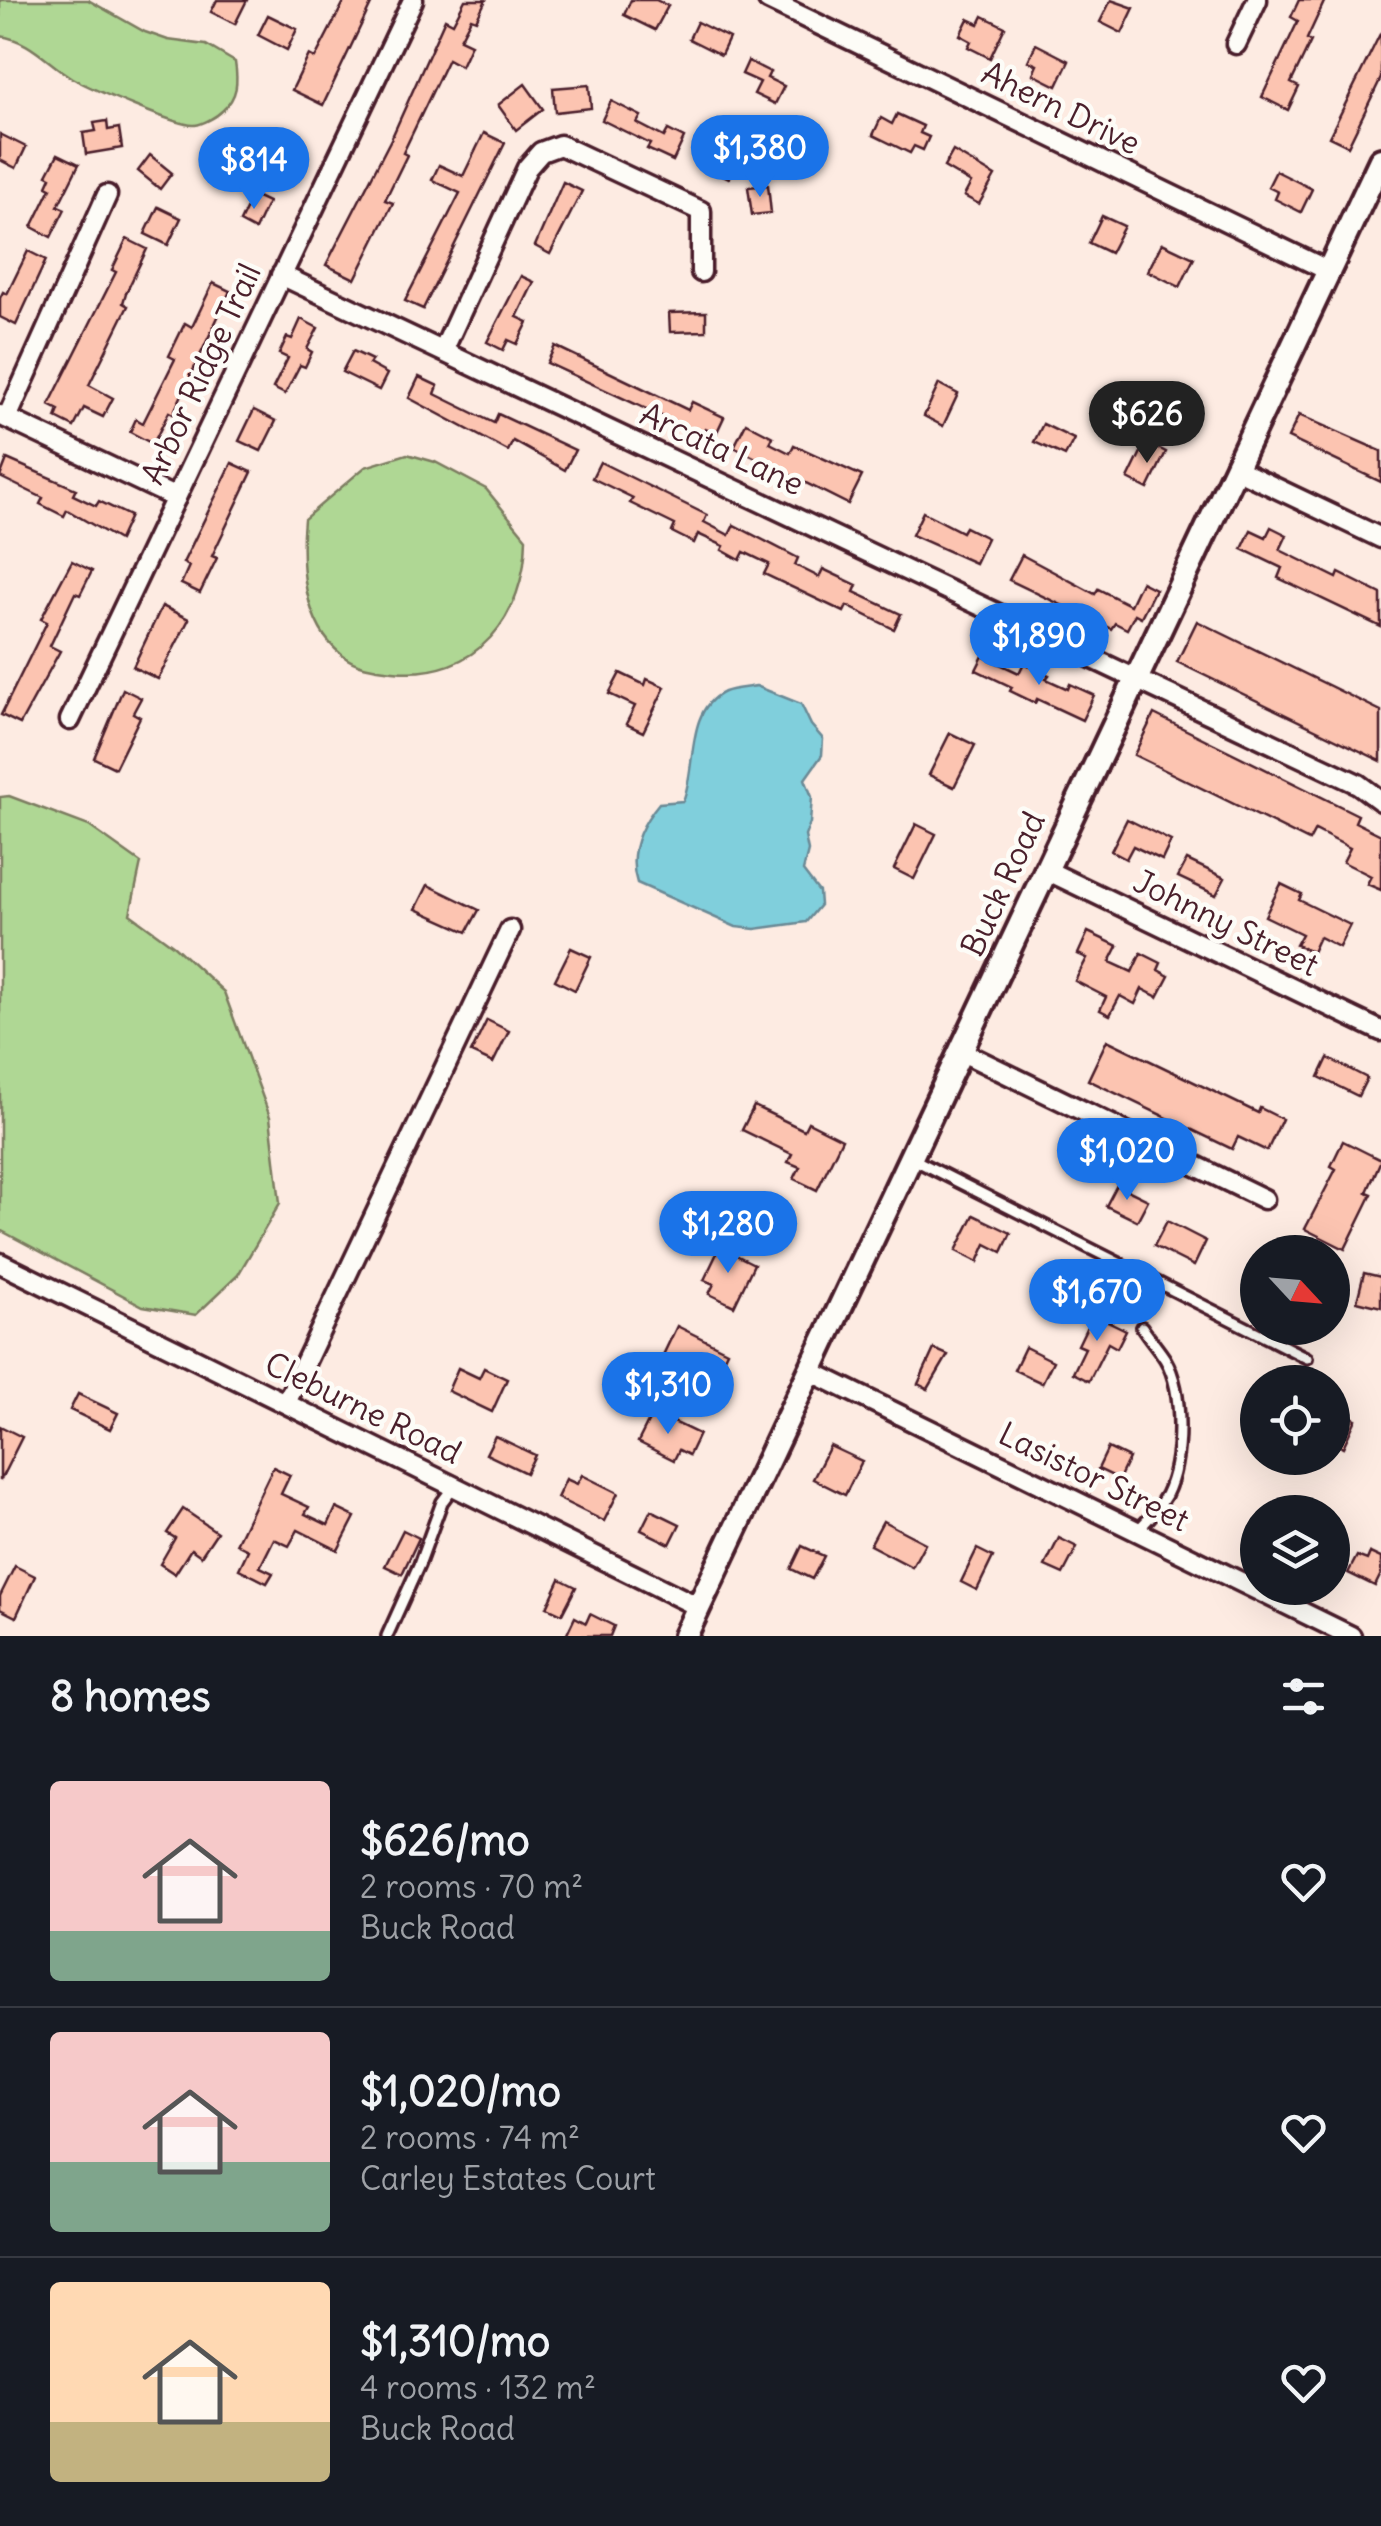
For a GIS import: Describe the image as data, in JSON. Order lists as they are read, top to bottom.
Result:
{
  "streets": {
    "street": [
      "Ahern Drive",
      "Arbor Ridge Trail",
      "Arcata Lane",
      "Buck Road",
      "Johnny Street",
      "Cleburne Road",
      "Lasistor Street"
    ]
  },
  "crossings": [
    ["Ahern Drive", "Buck Road"],
    ["Arbor Ridge Trail", "Arcata Lane"],
    ["Arcata Lane", "Buck Road"],
    ["Buck Road", "Johnny Street"],
    ["Buck Road", "Cleburne Road"],
    ["Buck Road", "Lasistor Street"]
  ],
  "north": "bottom right",
  "page": {
    "price": [
      "$1,380",
      "$814",
      "$626",
      "$1,890",
      "$1,020",
      "$1,280",
      "$1,670",
      "$1,310"
    ],
    "heading": "8 homes",
    "list": [
      {
        "name": "$626/mo",
        "note": "2 rooms · 70 m² · Buck Road"
      },
      {
        "name": "$1,020/mo",
        "note": "2 rooms · 74 m² · Carley Estates Court"
      },
      {
        "name": "$1,310/mo",
        "note": "4 rooms · 132 m² · Buck Road"
      }
    ]
  }
}
